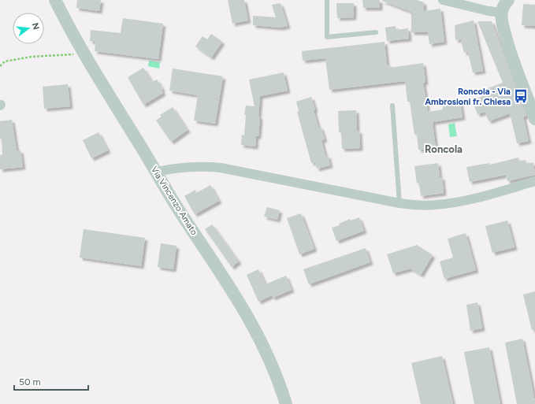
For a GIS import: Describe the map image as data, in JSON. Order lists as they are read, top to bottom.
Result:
{
  "streets": {
    "street": ["Via Vincenzo Amato"]
  },
  "districts": ["Roncola"],
  "places": {
    "bus stop": ["Roncola - Via Ambrosioni fr. Chiesa"]
  },
  "scale_bar": "50 m",
  "north": "right"
}
